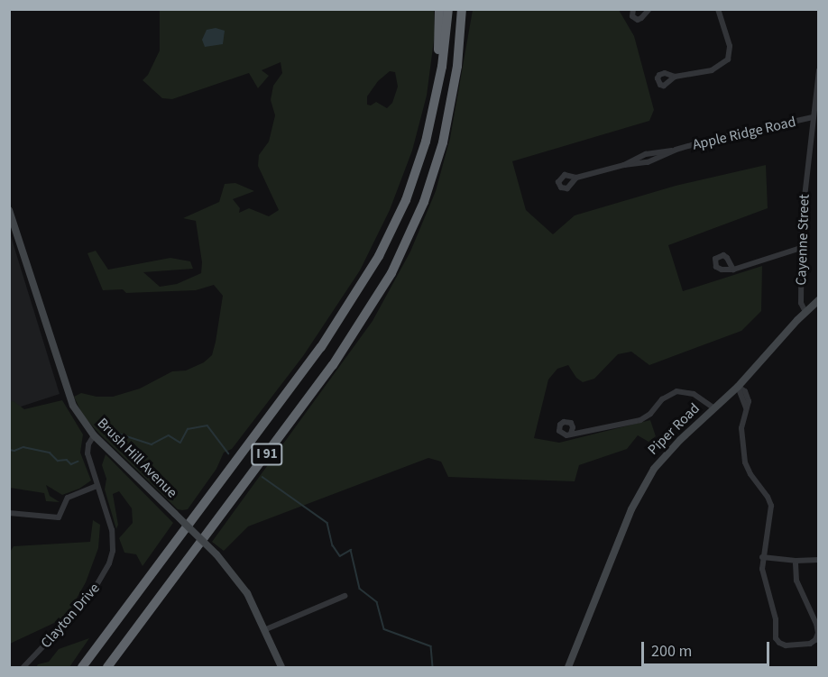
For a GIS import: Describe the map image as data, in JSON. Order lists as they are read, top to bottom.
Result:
{
  "streets": {
    "highway": ["I 91"],
    "street": [
      "Apple Ridge Road",
      "Cayenne Street",
      "Piper Road",
      "Brush Hill Avenue",
      "Clayton Drive"
    ]
  },
  "crossings": [
    ["Apple Ridge Road", "Cayenne Street"],
    ["Cayenne Street", "Piper Road"],
    ["Brush Hill Avenue", "Clayton Drive"]
  ],
  "scale_bar": "200 m"
}
